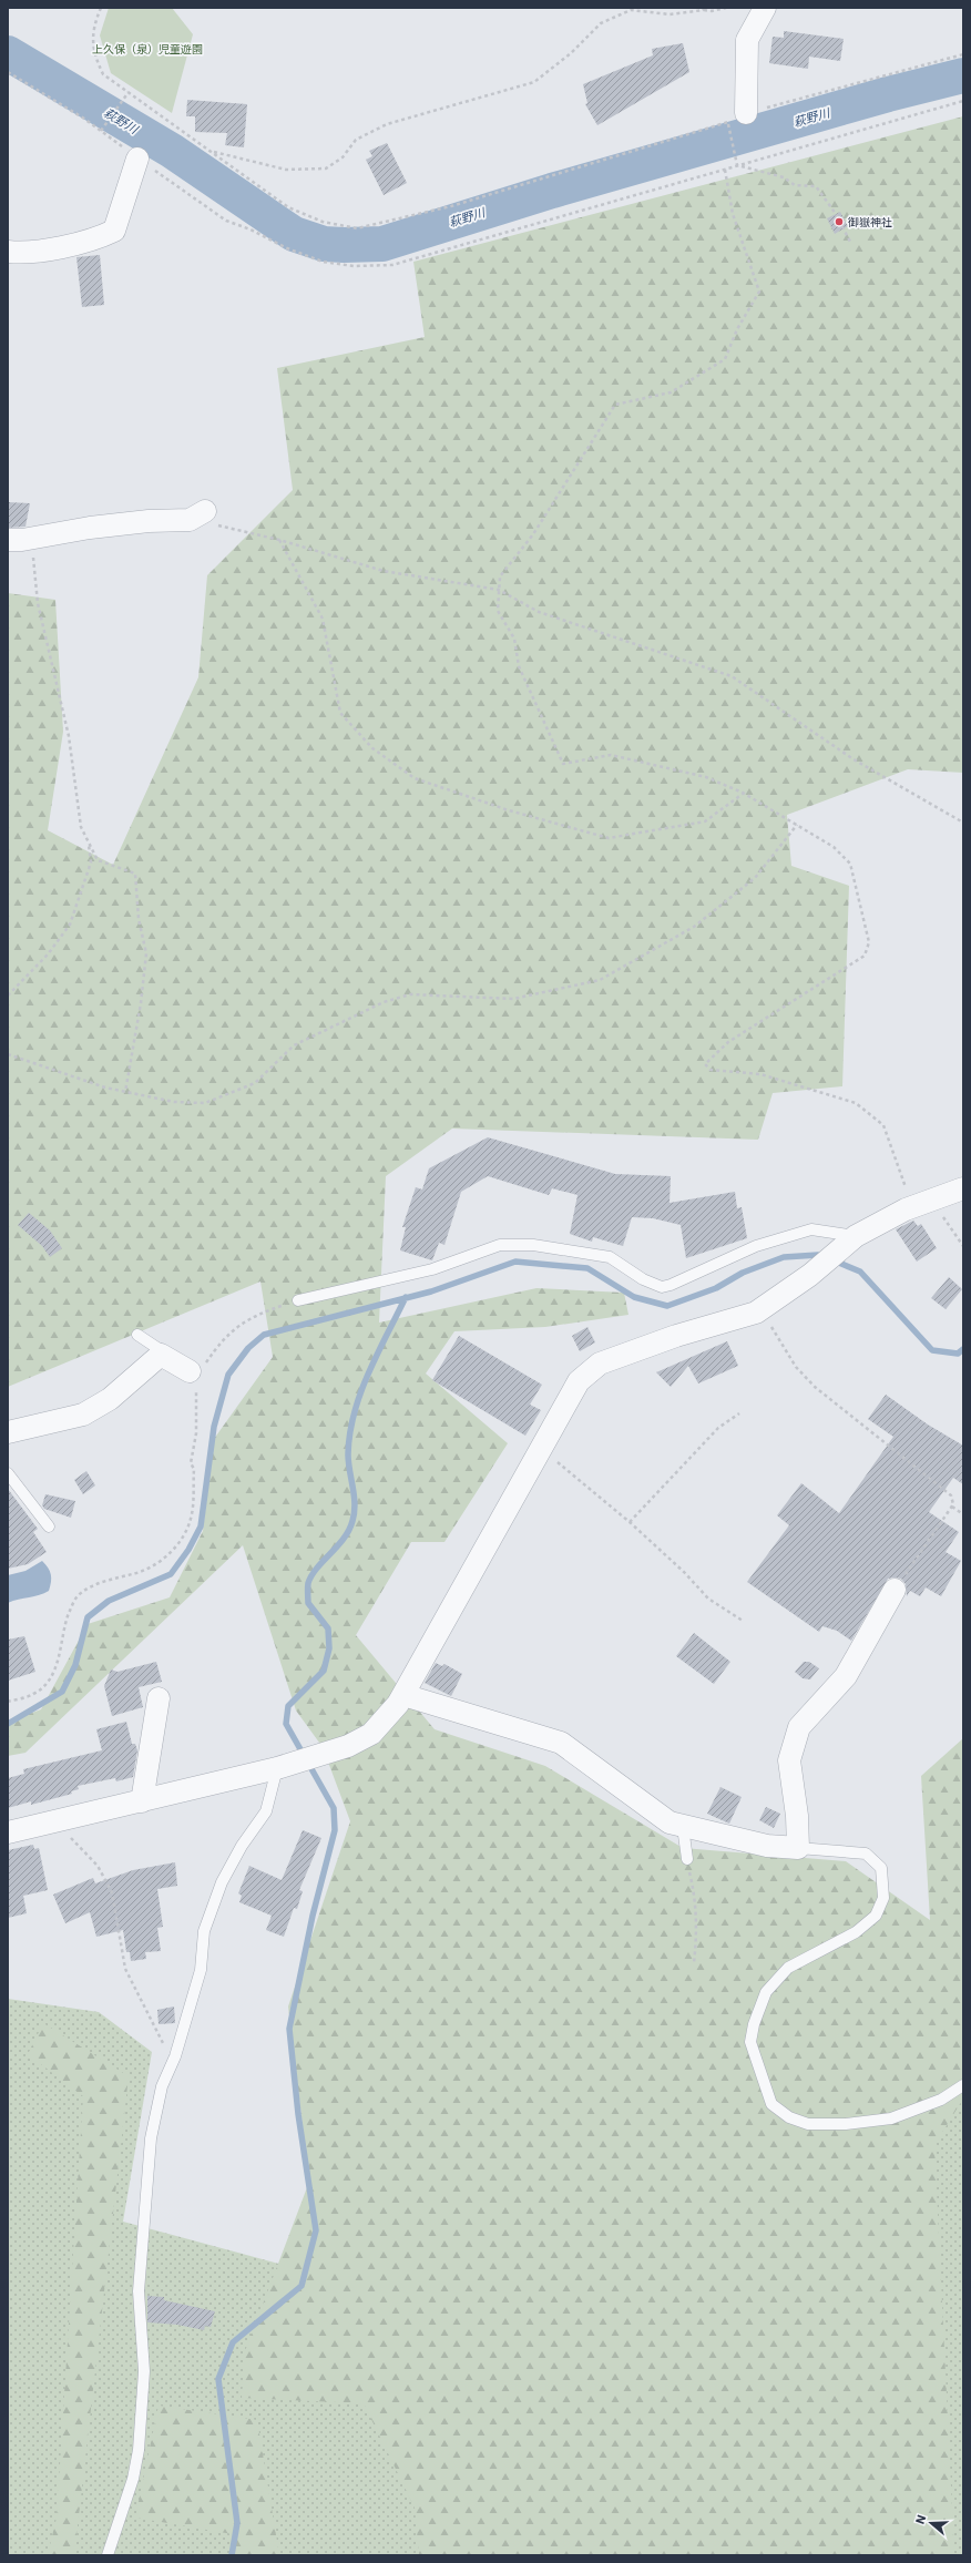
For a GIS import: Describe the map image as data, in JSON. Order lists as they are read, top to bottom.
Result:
{
  "water": ["萩野川"],
  "parks": ["上久保（泉）児童遊園"],
  "places": ["御嶽神社"],
  "north": "left"
}
